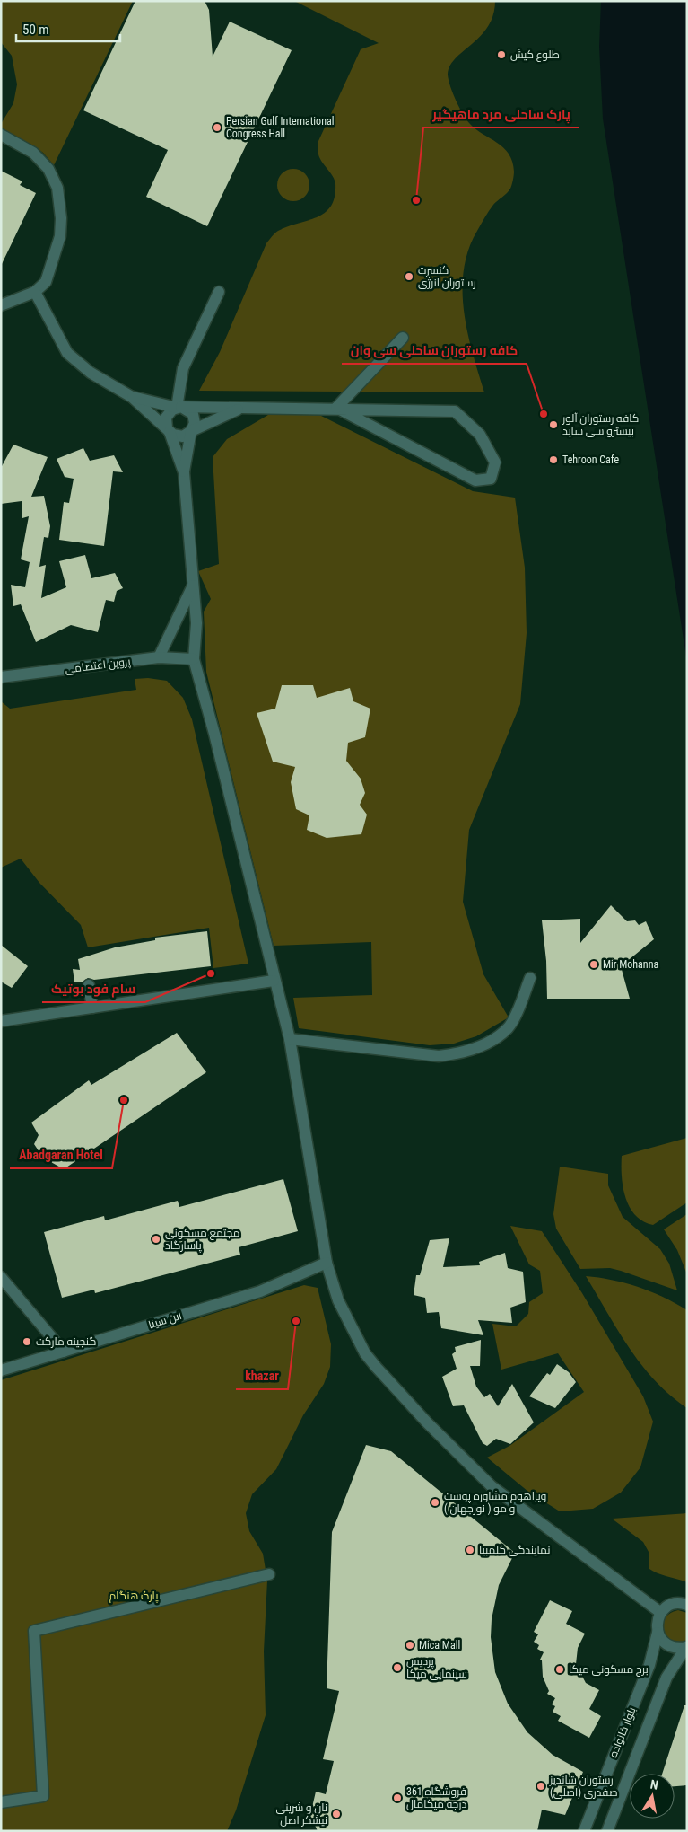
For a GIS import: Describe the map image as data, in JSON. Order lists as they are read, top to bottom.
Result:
{
  "streets": {
    "street": ["پروین اعتصامی", "ابن سینا", "بلوار خانواده"]
  },
  "parks": ["پارک هنگام"],
  "places": [
    "طلوع کیش",
    "Persian Gulf International Congress Hall",
    "پارک ساحلی مرد ماهیگیر",
    "کنسرت رستوران انرژی",
    "کافه رستوران ساحلی سی وان",
    "کافه رستوران آلور بیسترو سی ساید",
    "Tehroon Cafe",
    "Mir Mohanna",
    "سام فود بوتیک",
    "Abadgaran Hotel",
    "مجتمع مسکونی پاسارگاد",
    "khazar",
    "گنجینه مارکت",
    "ویراهوم مشاوره پوست و مو ( نورجهان )",
    "نمایندگی کلمبیا",
    "Mica Mall",
    "پردیس سینمایی میکا",
    "برج مسکونی میکا",
    "رستوران شاندیز صفدری (اصلی)",
    "فروشگاه 361 درجه میکامال",
    "نان و شرینی نیشکر اصل"
  ],
  "scale_bar": "50 m",
  "north": "top"
}
